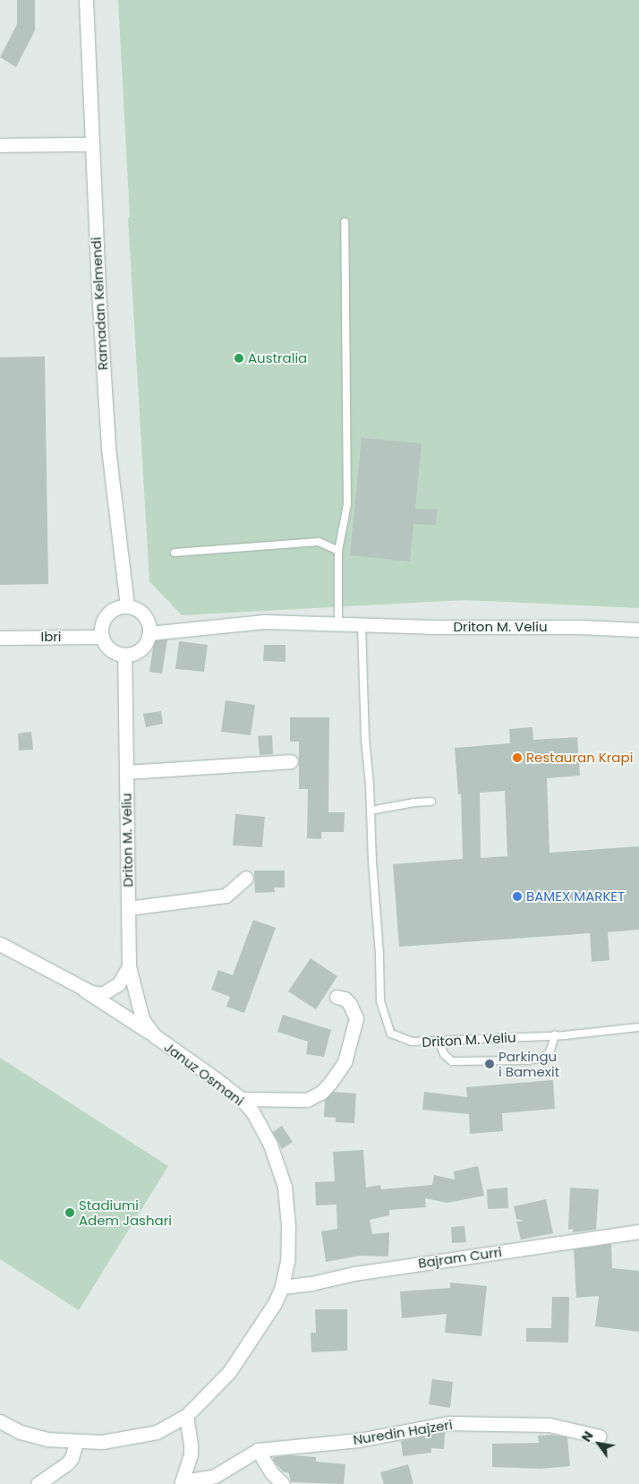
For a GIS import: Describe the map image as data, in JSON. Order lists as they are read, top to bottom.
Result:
{
  "streets": {
    "street": [
      "Ramadan Kelmendi",
      "Driton M. Veliu",
      "Ibri",
      "Januz Osmani",
      "Bajram Curri",
      "Nuredin Hajzeri"
    ]
  },
  "crossings": [
    ["Ramadan Kelmendi", "Driton M. Veliu"],
    ["Ramadan Kelmendi", "Ibri"],
    ["Driton M. Veliu", "Ibri"],
    ["Driton M. Veliu", "Januz Osmani"],
    ["Januz Osmani", "Bajram Curri"]
  ],
  "places": [
    "Australia",
    "Restauran Krapi",
    "BAMEX MARKET",
    "Parkingu i Bamexit",
    "Stadiumi Adem Jashari"
  ],
  "north": "top left"
}
